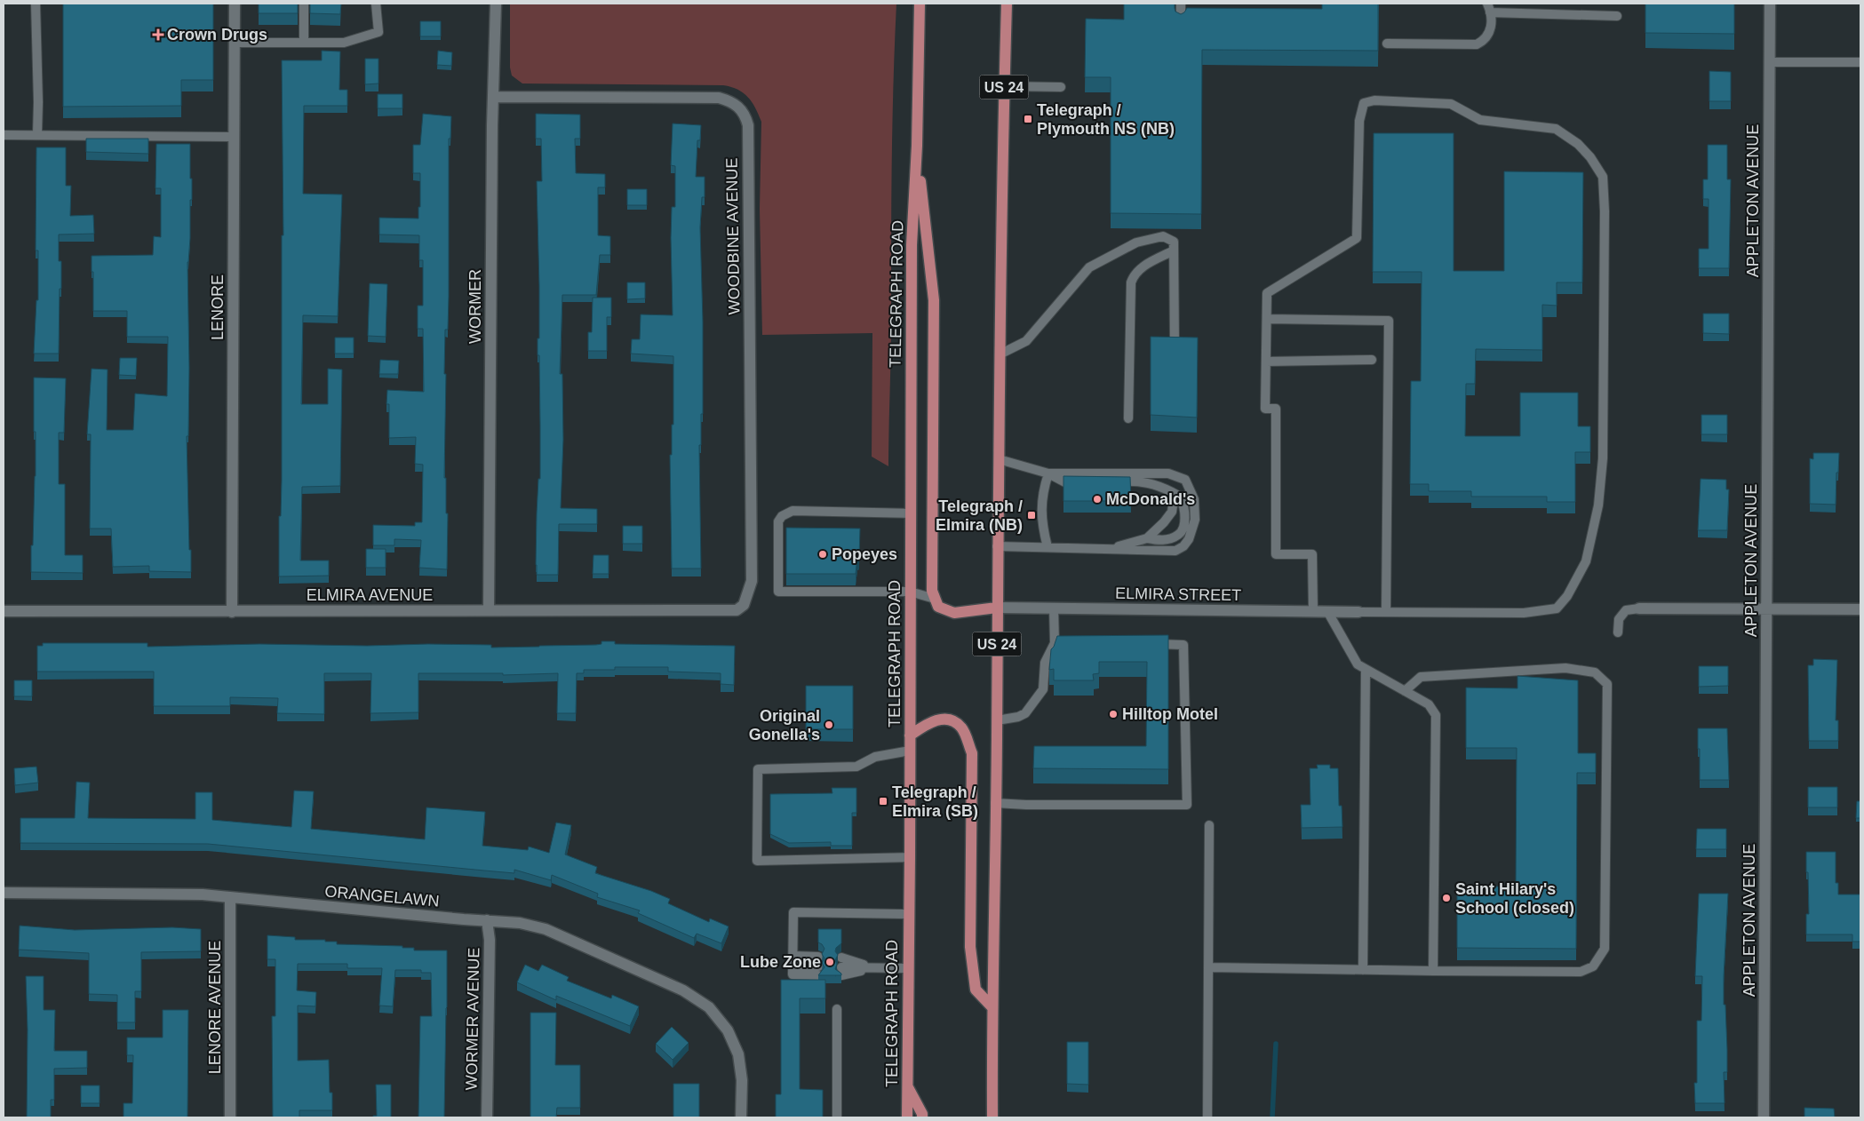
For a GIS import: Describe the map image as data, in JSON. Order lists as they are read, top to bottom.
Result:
{
  "streets": {
    "main road": ["US 24", "TELEGRAPH ROAD"],
    "street": [
      "APPLETON AVENUE",
      "WOODBINE AVENUE",
      "WORMER",
      "LENORE",
      "ELMIRA STREET",
      "ELMIRA AVENUE",
      "ORANGELAWN",
      "LENORE AVENUE",
      "WORMER AVENUE"
    ]
  },
  "crossings": [
    ["US 24", "ELMIRA STREET"],
    ["WOODBINE AVENUE", "WORMER"],
    ["WOODBINE AVENUE", "ELMIRA AVENUE"],
    ["WORMER", "ELMIRA AVENUE"],
    ["LENORE", "ELMIRA AVENUE"],
    ["ORANGELAWN", "LENORE AVENUE"],
    ["ORANGELAWN", "WORMER AVENUE"]
  ],
  "places": {
    "health": ["Crown Drugs"],
    "transit": ["Telegraph / Plymouth NS (NB)", "Telegraph / Elmira (NB)", "Telegraph / Elmira (SB)"],
    "other": [
      "McDonald's",
      "Popeyes",
      "Hilltop Motel",
      "Original Gonella's",
      "Saint Hilary's School (closed)",
      "Lube Zone"
    ]
  }
}
